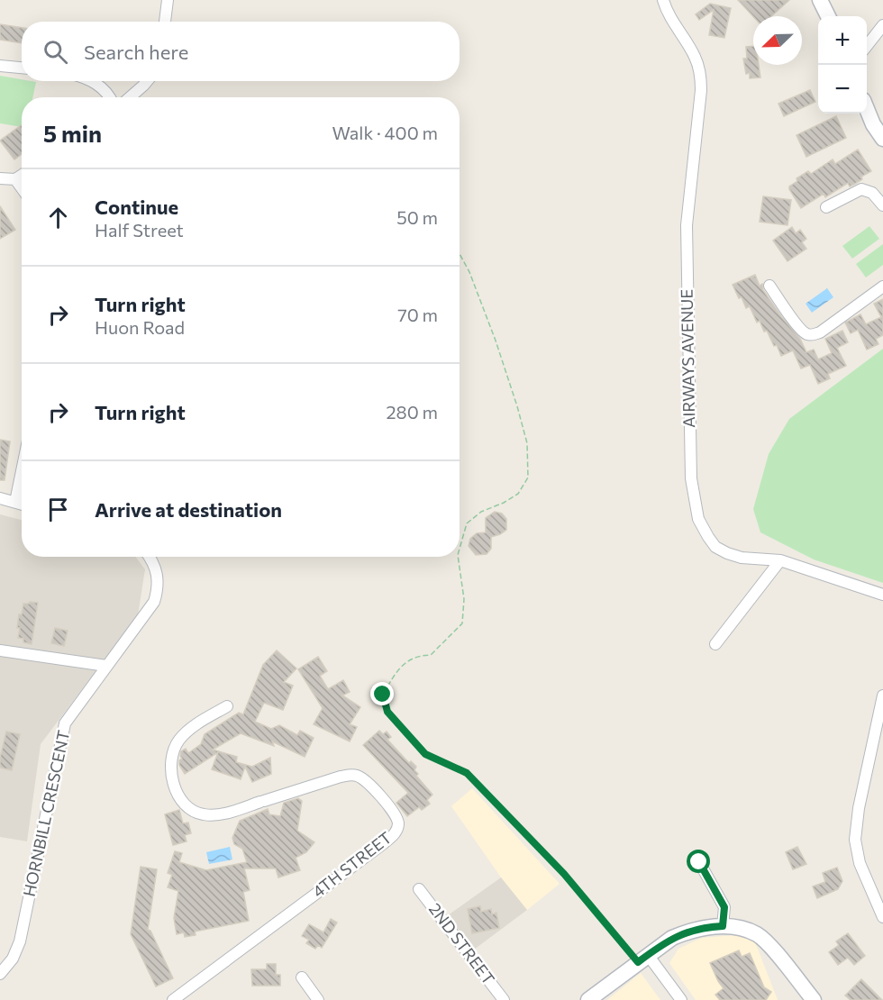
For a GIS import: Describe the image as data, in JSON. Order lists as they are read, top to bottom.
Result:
{
  "streets": {
    "street": [
      "AIRWAYS AVENUE",
      "HORNBILL CRESCENT",
      "4TH STREET",
      "2ND STREET"
    ]
  },
  "north": "bottom left",
  "page": {
    "map_buttons": ["+", "−"],
    "search": "Search here",
    "heading": ["5 min", "Walk · 400 m"],
    "list": [
      ["Continue", "Half Street", "50 m"],
      ["Turn right", "Huon Road", "70 m"],
      ["Turn right", "280 m"],
      "Arrive at destination"
    ]
  }
}
